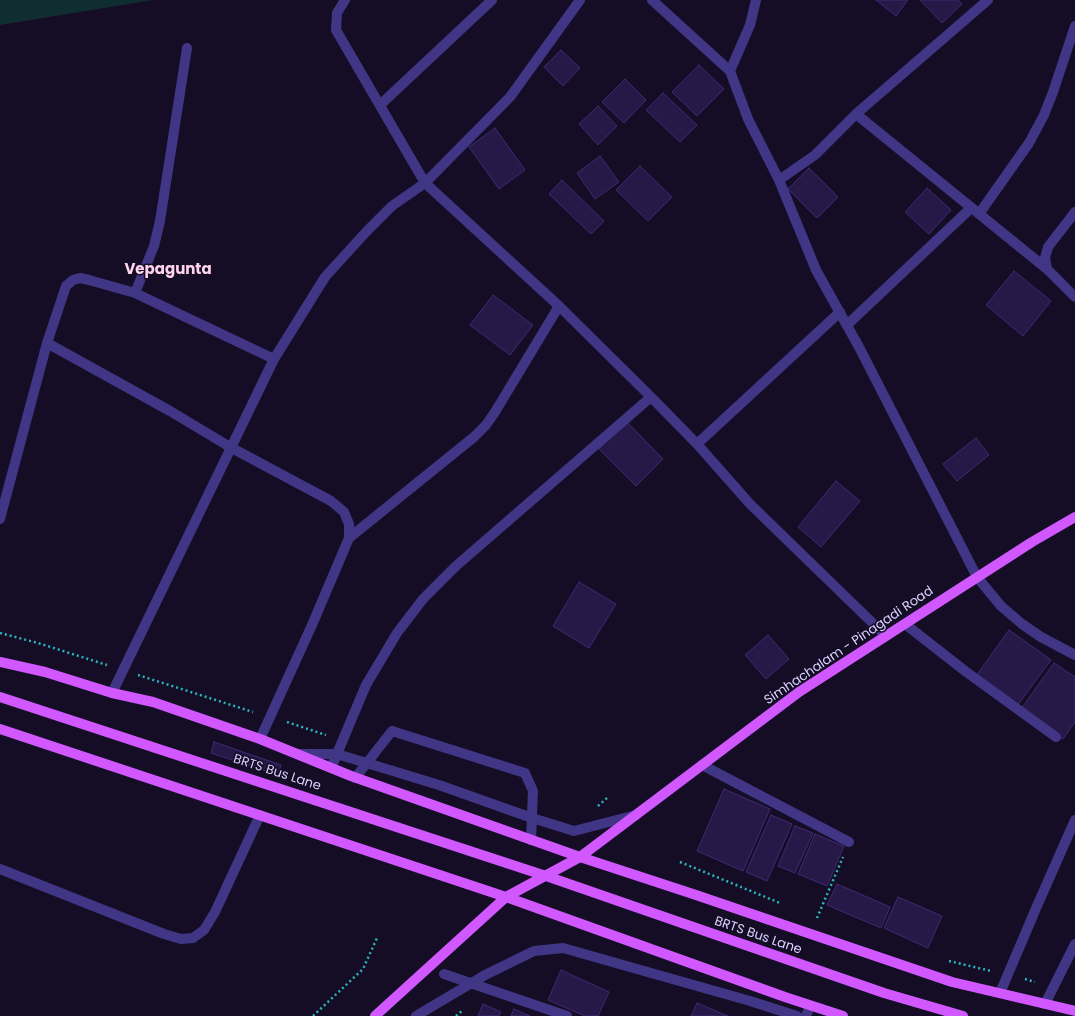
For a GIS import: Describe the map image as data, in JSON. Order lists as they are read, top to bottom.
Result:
{
  "streets": {
    "main road": ["Simhachalam - Pinagadi Road", "BRTS Bus Lane"]
  },
  "crossings": [
    ["Simhachalam - Pinagadi Road", "BRTS Bus Lane"]
  ],
  "districts": ["Vepagunta"]
}
